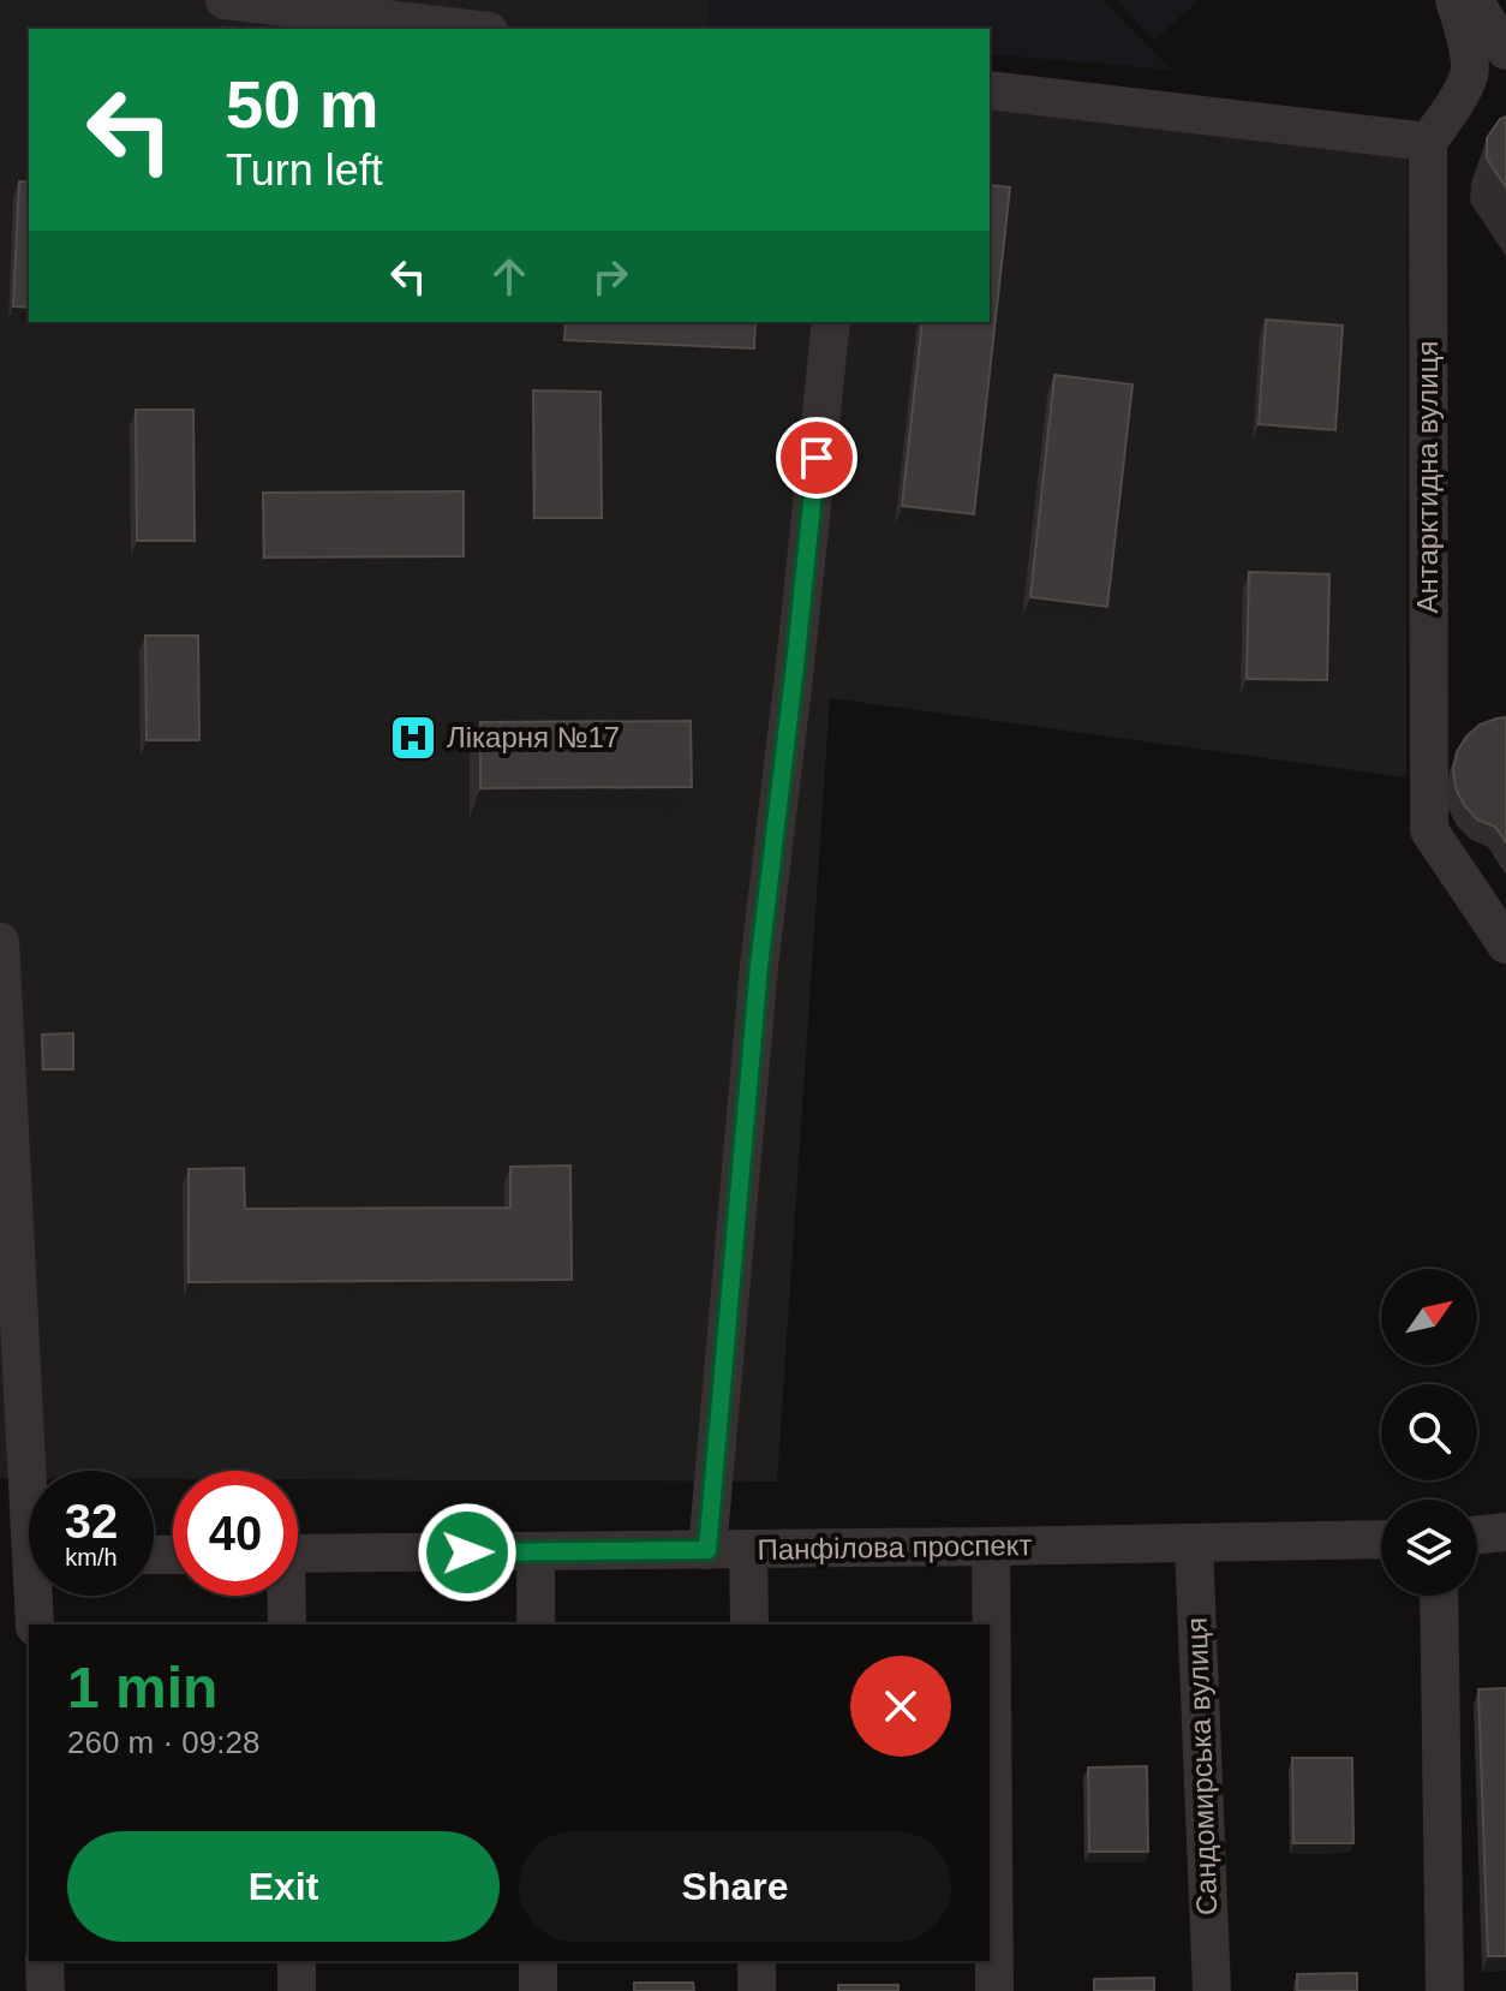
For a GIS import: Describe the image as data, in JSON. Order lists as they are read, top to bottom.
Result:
{
  "streets": {
    "street": ["Антарктидна вулиця", "Панфілова проспект", "Сандомирська вулиця"]
  },
  "crossings": [
    ["Панфілова проспект", "Сандомирська вулиця"]
  ],
  "places": {
    "hospital": ["Лікарня №17"]
  },
  "north": "top right",
  "page": {
    "turn": ["50 m", "Turn left"],
    "speed": "32 km/h",
    "limit": "40",
    "heading": ["1 min", "260 m · 09:28"],
    "buttons": ["Exit", "Share"]
  }
}
